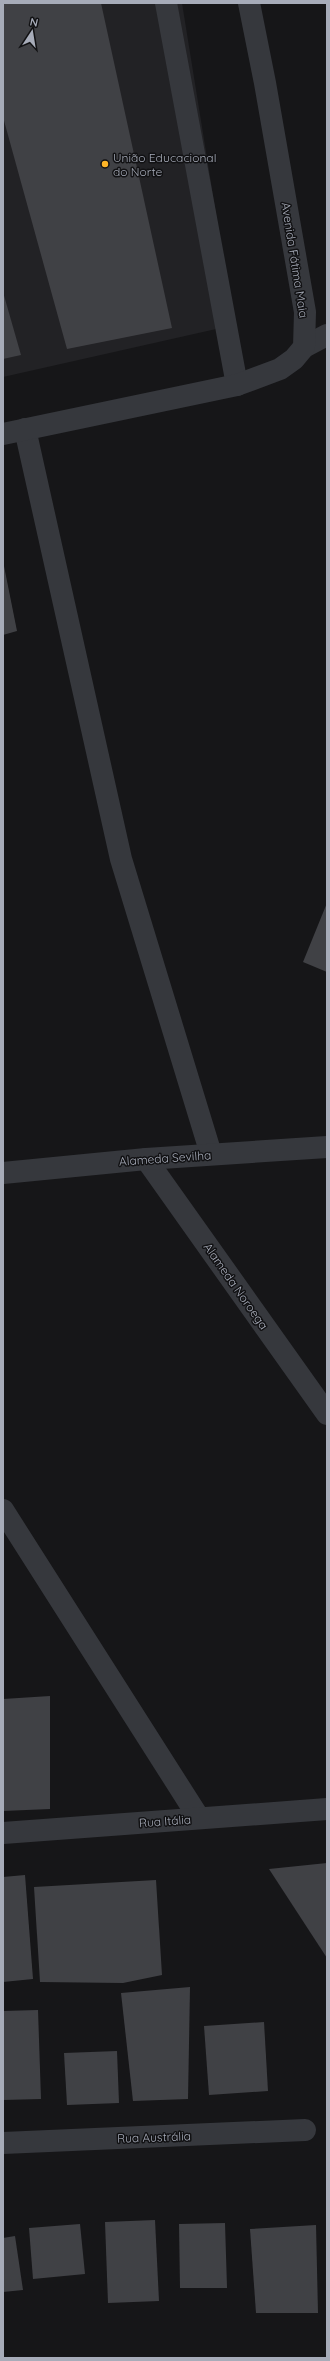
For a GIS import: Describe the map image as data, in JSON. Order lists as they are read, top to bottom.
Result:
{
  "streets": {
    "street": [
      "Avenida Fátima Maia",
      "Alameda Sevilha",
      "Alameda Noroega",
      "Rua Itália",
      "Rua Austrália"
    ]
  },
  "crossings": [
    ["Alameda Sevilha", "Alameda Noroega"]
  ],
  "places": ["União Educacional do Norte"],
  "north": "top"
}
